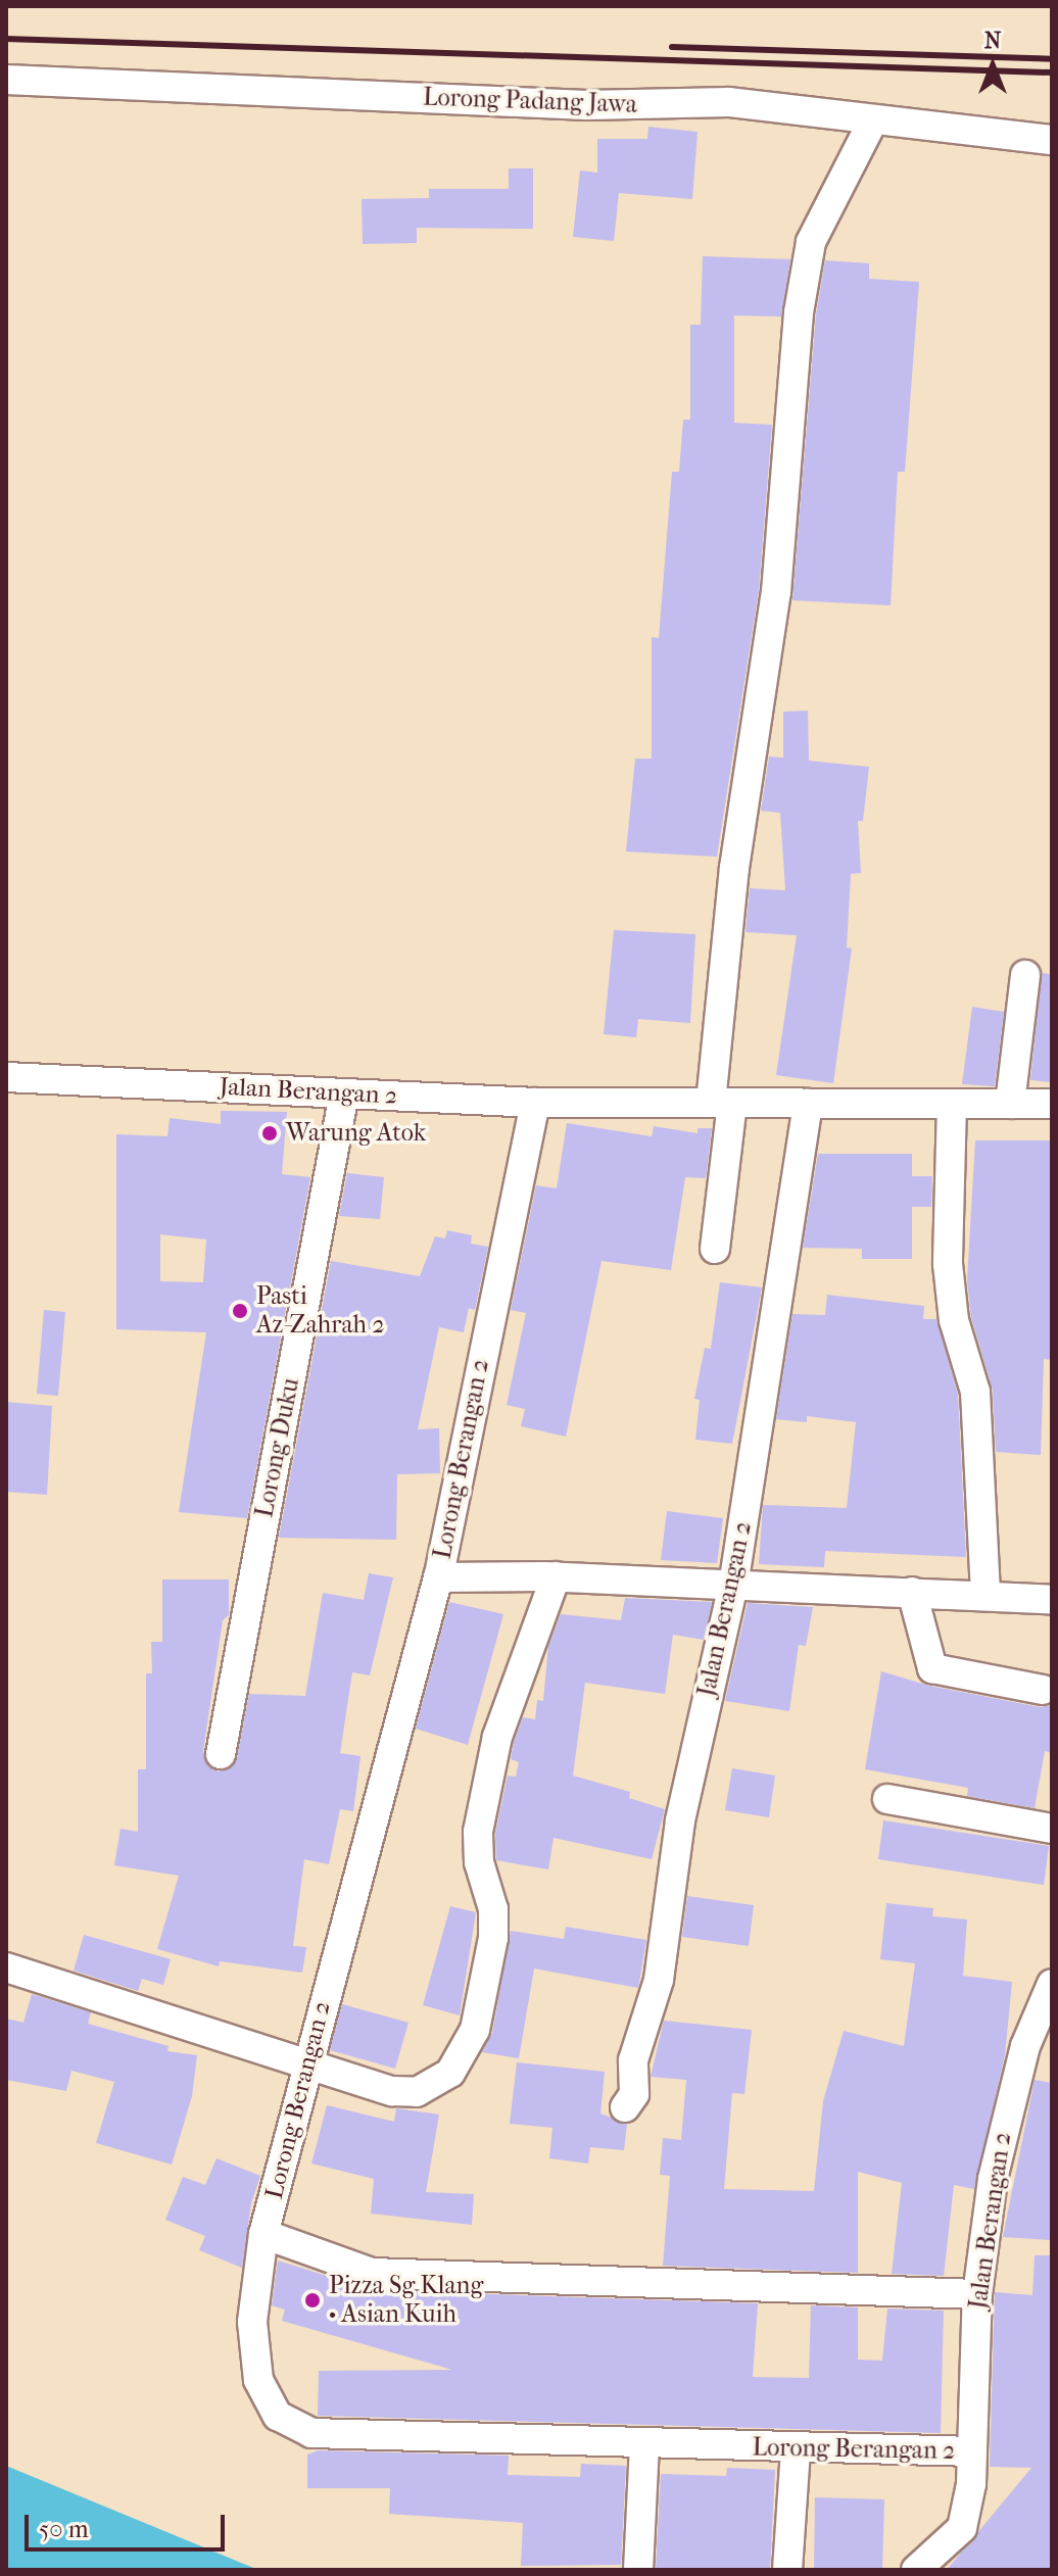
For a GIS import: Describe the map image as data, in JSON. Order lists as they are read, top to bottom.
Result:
{
  "streets": {
    "street": [
      "Lorong Padang Jawa",
      "Jalan Berangan 2",
      "Lorong Duku",
      "Lorong Berangan 2"
    ]
  },
  "crossings": [
    ["Jalan Berangan 2", "Lorong Duku"],
    ["Jalan Berangan 2", "Lorong Berangan 2"]
  ],
  "places": ["Warung Atok", "Pasti Az-Zahrah 2", "Pizza Sg Klang • Asian Kuih"],
  "scale_bar": "50 m",
  "north": "top"
}
